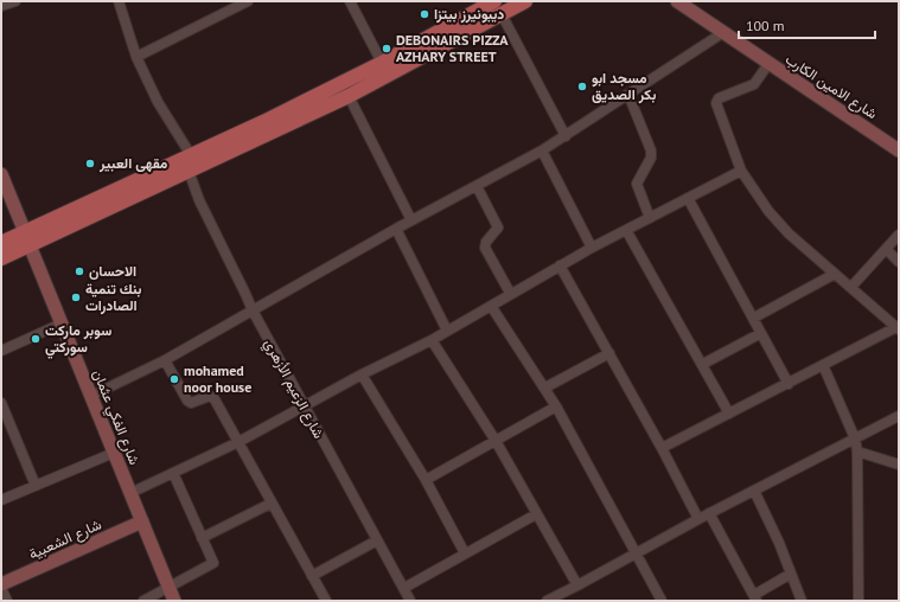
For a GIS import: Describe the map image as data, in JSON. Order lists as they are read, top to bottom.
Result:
{
  "streets": {
    "street": [
      "شارع الامين الكارب",
      "شارع الزعيم الأزهري",
      "شارع الفكي عثمان",
      "شارع الشعبية"
    ]
  },
  "crossings": [
    ["شارع الفكي عثمان", "شارع الشعبية"]
  ],
  "places": [
    "ديبونيرز بيتزا",
    "DEBONAIRS PIZZA AZHARY STREET",
    "مسجد ابو بكر الصديق",
    "مقهى العبير",
    "الاحسان",
    "بنك تنمية الصادرات",
    "سوبر ماركت سوركتي",
    "mohamed noor house"
  ],
  "scale_bar": "100 m"
}
